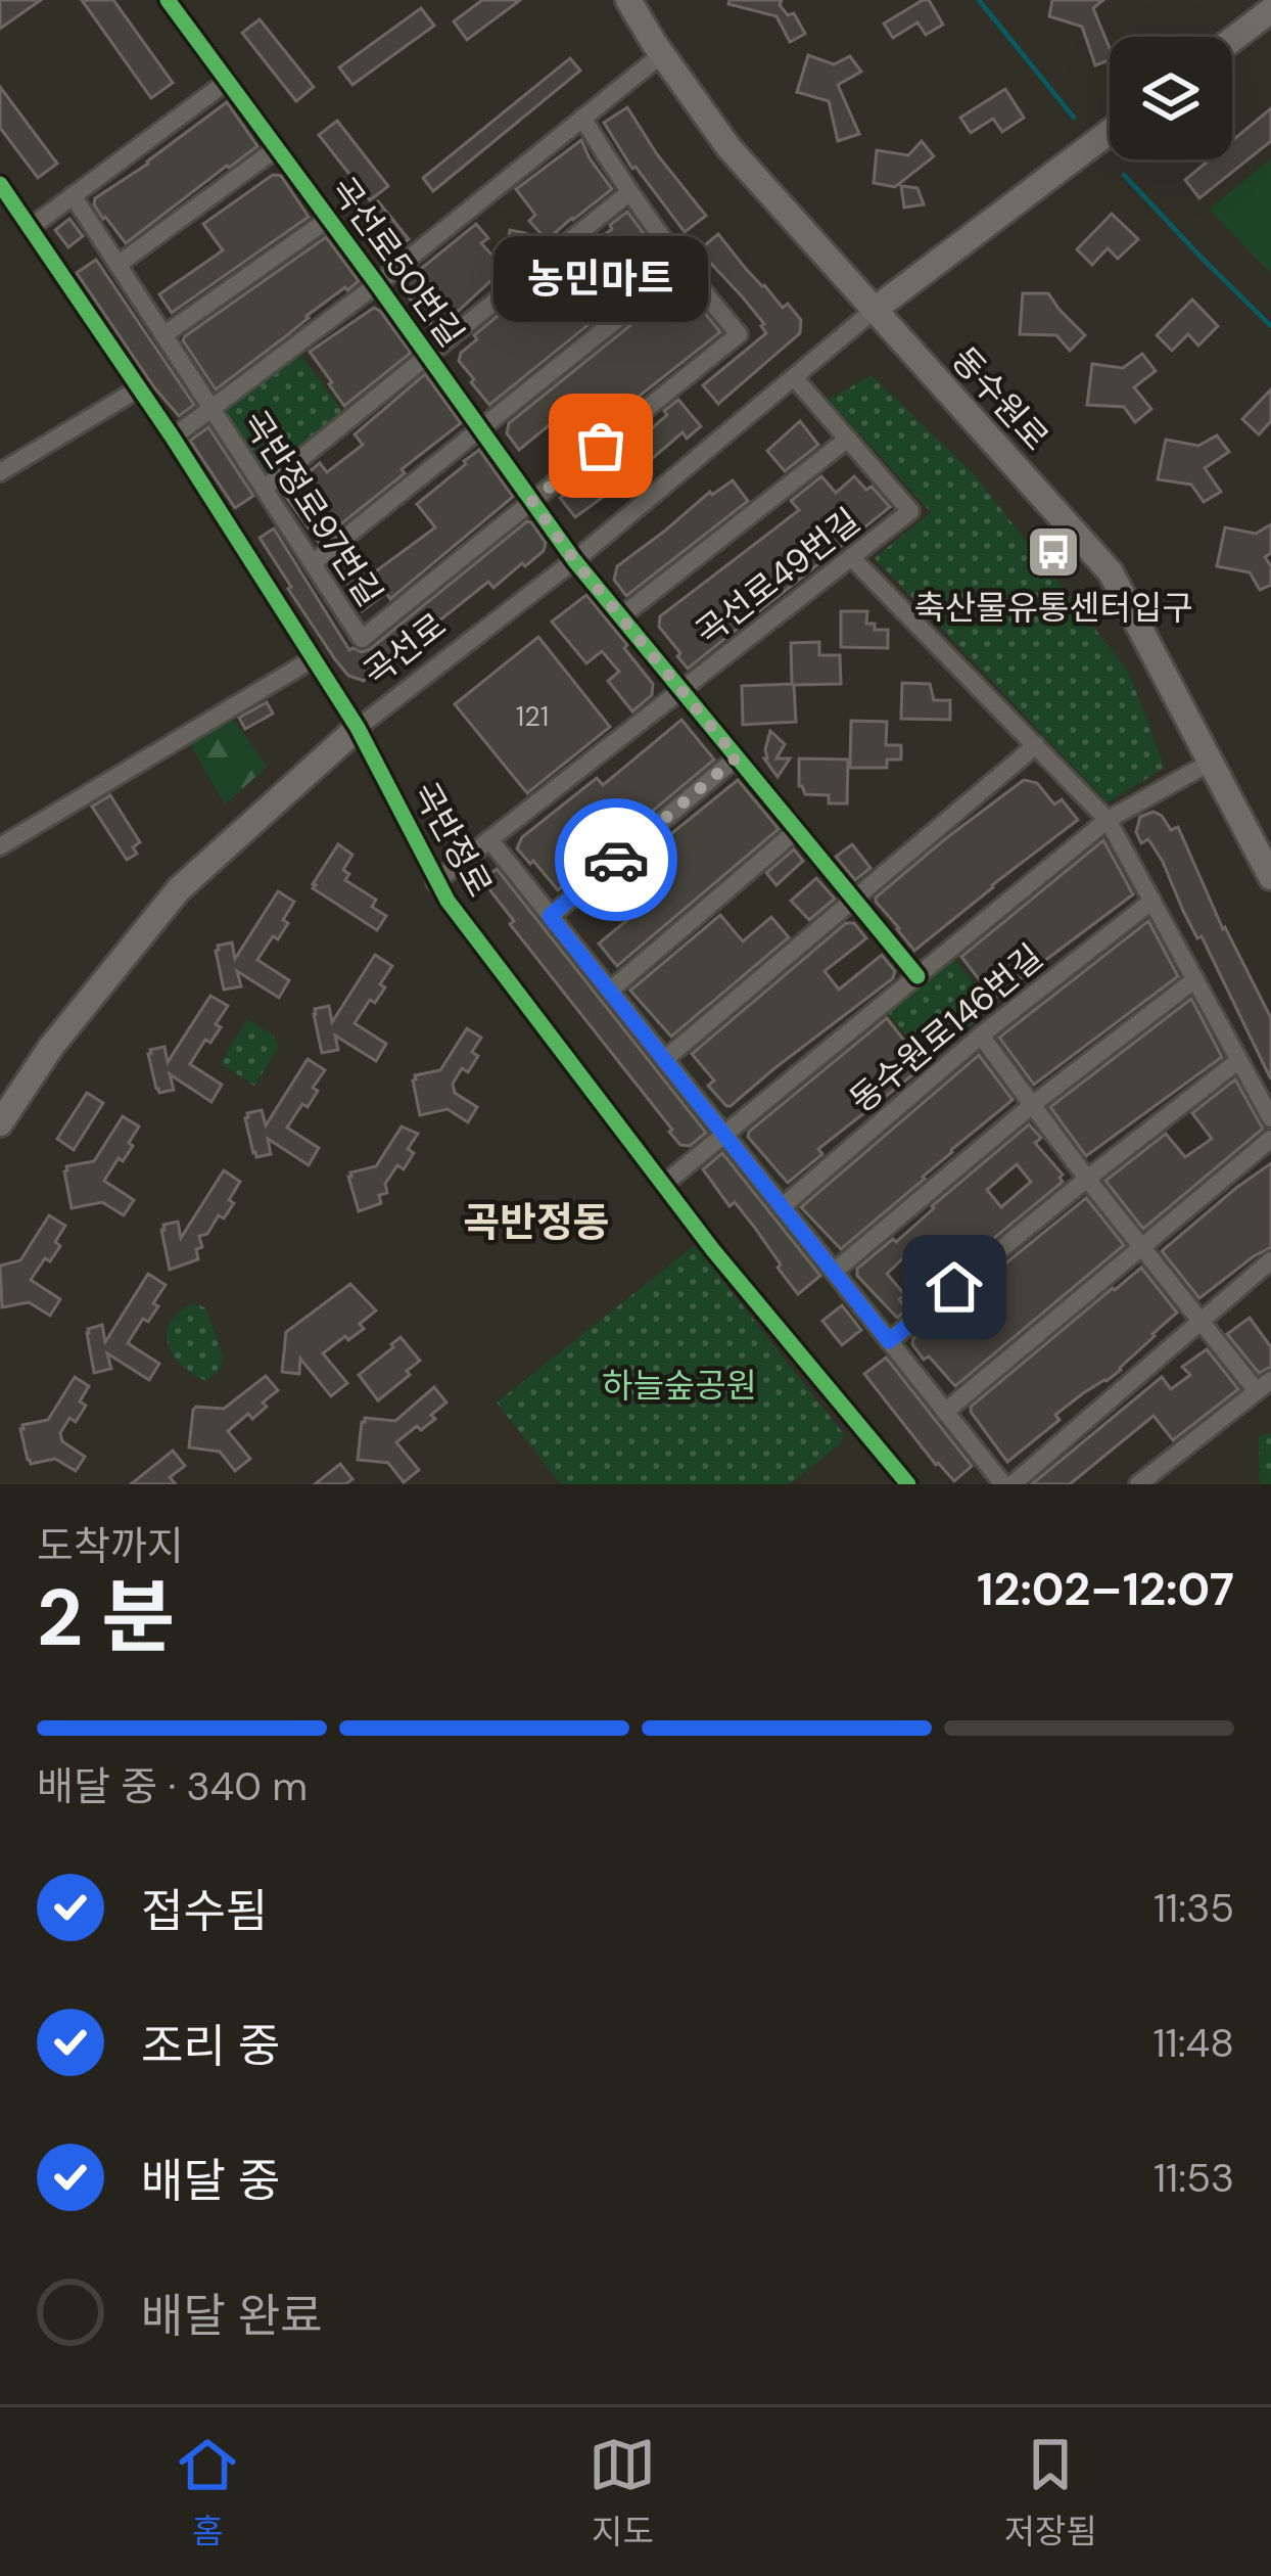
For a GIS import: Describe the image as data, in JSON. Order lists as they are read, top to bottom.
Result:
{
  "streets": {
    "main road": ["동수원로", "곡선로"],
    "street": [
      "곡선로50번길",
      "곡반정로97번길",
      "곡선로49번길",
      "곡반정로",
      "동수원로146번길"
    ]
  },
  "crossings": [
    ["곡선로50번길", "곡반정로97번길"],
    ["곡선로50번길", "곡선로49번길"],
    ["곡선로50번길", "곡선로"],
    ["동수원로", "곡반정로97번길"],
    ["동수원로", "곡선로"],
    ["동수원로", "동수원로146번길"],
    ["곡반정로97번길", "곡반정로"],
    ["곡선로49번길", "곡선로"],
    ["곡선로49번길", "곡반정로"],
    ["곡선로49번길", "동수원로146번길"],
    ["곡선로", "곡반정로"],
    ["곡반정로", "동수원로146번길"]
  ],
  "districts": ["곡반정동"],
  "parks": ["하늘숲공원"],
  "places": {
    "other": ["농민마트"],
    "bus stop": ["축산물유통센터입구"]
  },
  "house_numbers": ["121"],
  "page": {
    "bubble": "농민마트",
    "heading": ["2 분", "도착까지", "12:02–12:07"],
    "bar": "배달 중 · 340 m",
    "list": [
      ["접수됨", "11:35"],
      ["조리 중", "11:48"],
      ["배달 중", "11:53"],
      "배달 완료"
    ],
    "tabs": ["홈", "지도", "저장됨"]
  }
}
